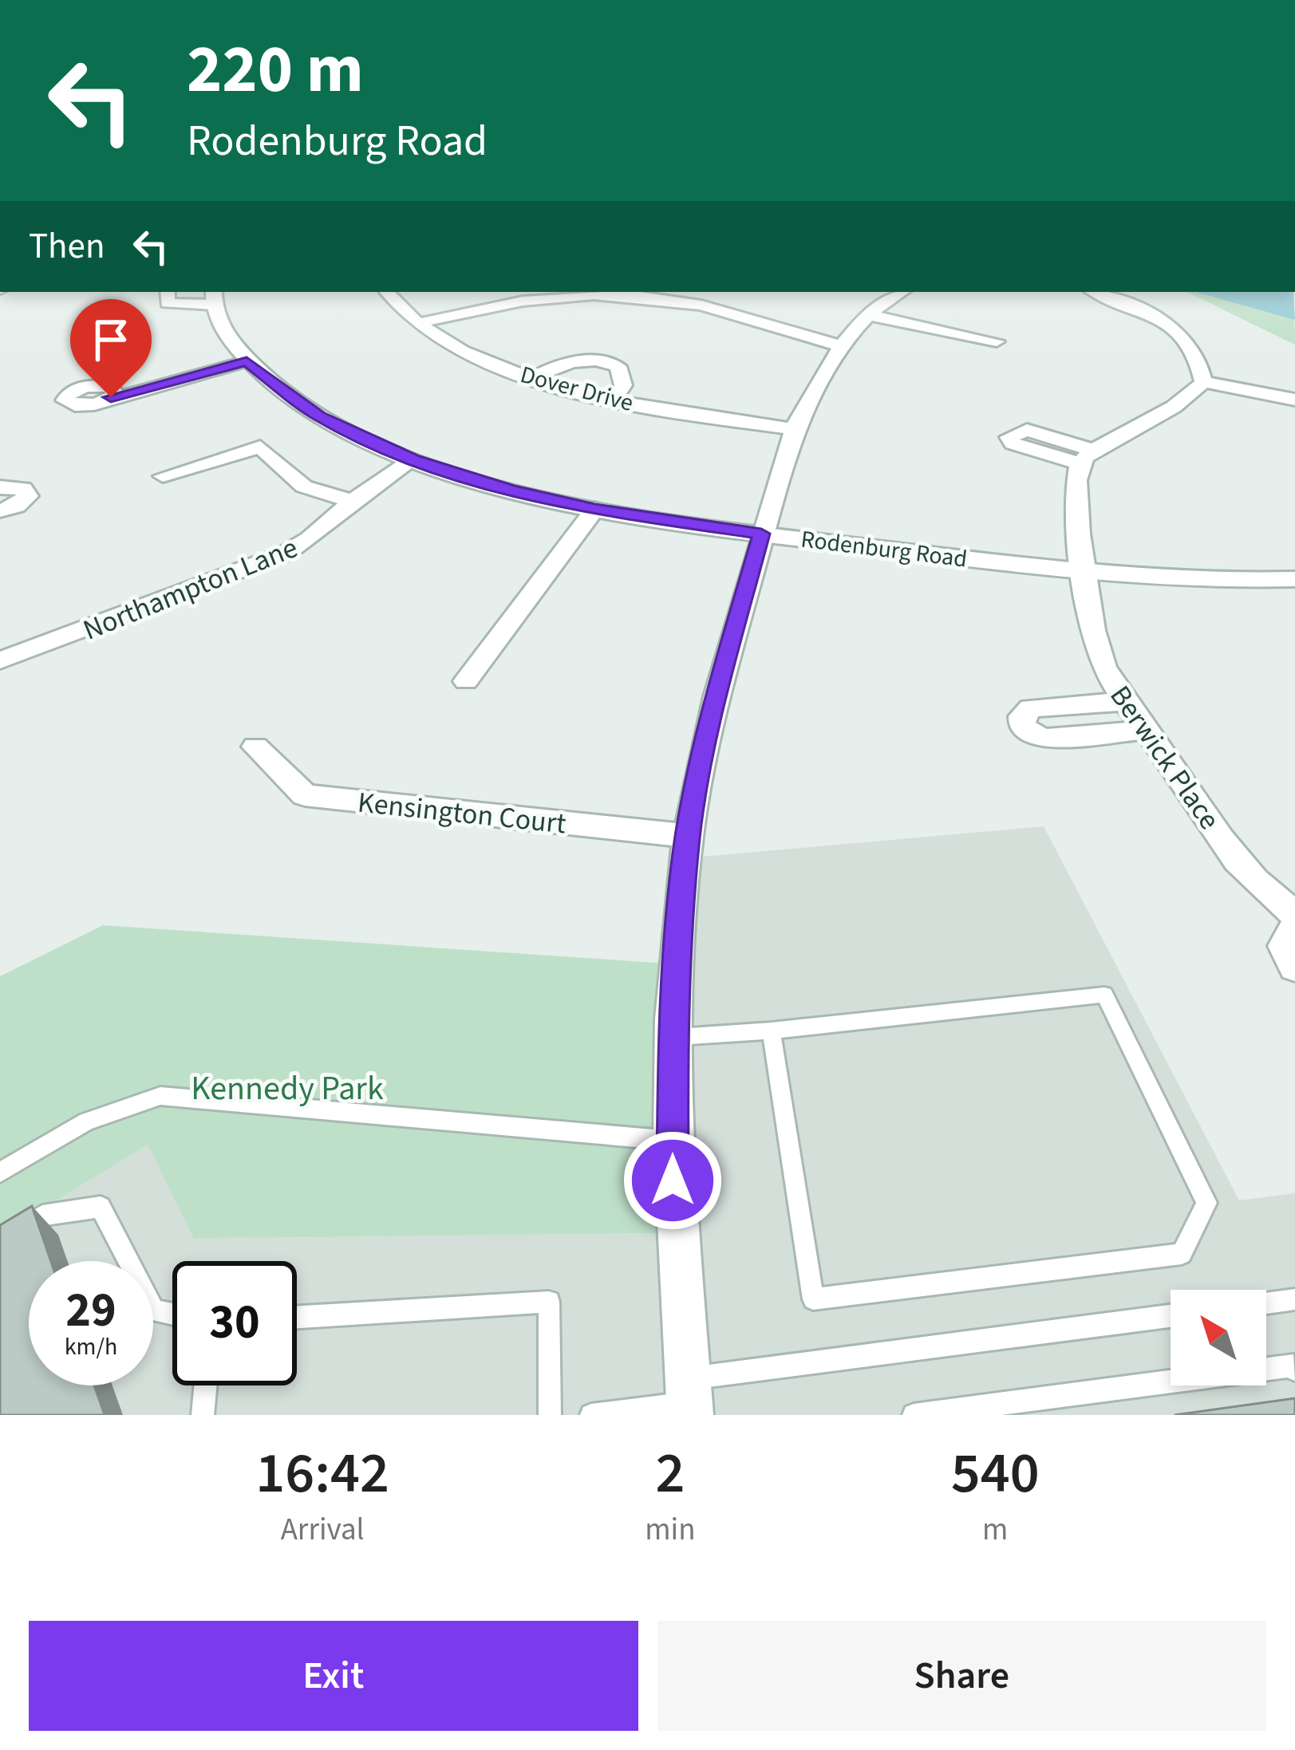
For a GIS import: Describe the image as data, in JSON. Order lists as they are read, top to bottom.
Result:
{
  "streets": {
    "street": [
      "Dover Drive",
      "Rodenburg Road",
      "Northampton Lane",
      "Berwick Place",
      "Kensington Court"
    ]
  },
  "crossings": [
    ["Rodenburg Road", "Northampton Lane"],
    ["Rodenburg Road", "Berwick Place"]
  ],
  "parks": ["Kennedy Park"],
  "north": "top left",
  "page": {
    "turn": ["220 m", "Rodenburg Road"],
    "then": "Then",
    "speed": "29 km/h",
    "limit": "30",
    "eta": [
      "16:42",
      "Arrival",
      "2",
      "min",
      "540",
      "m"
    ],
    "buttons": ["Exit", "Share"]
  }
}
